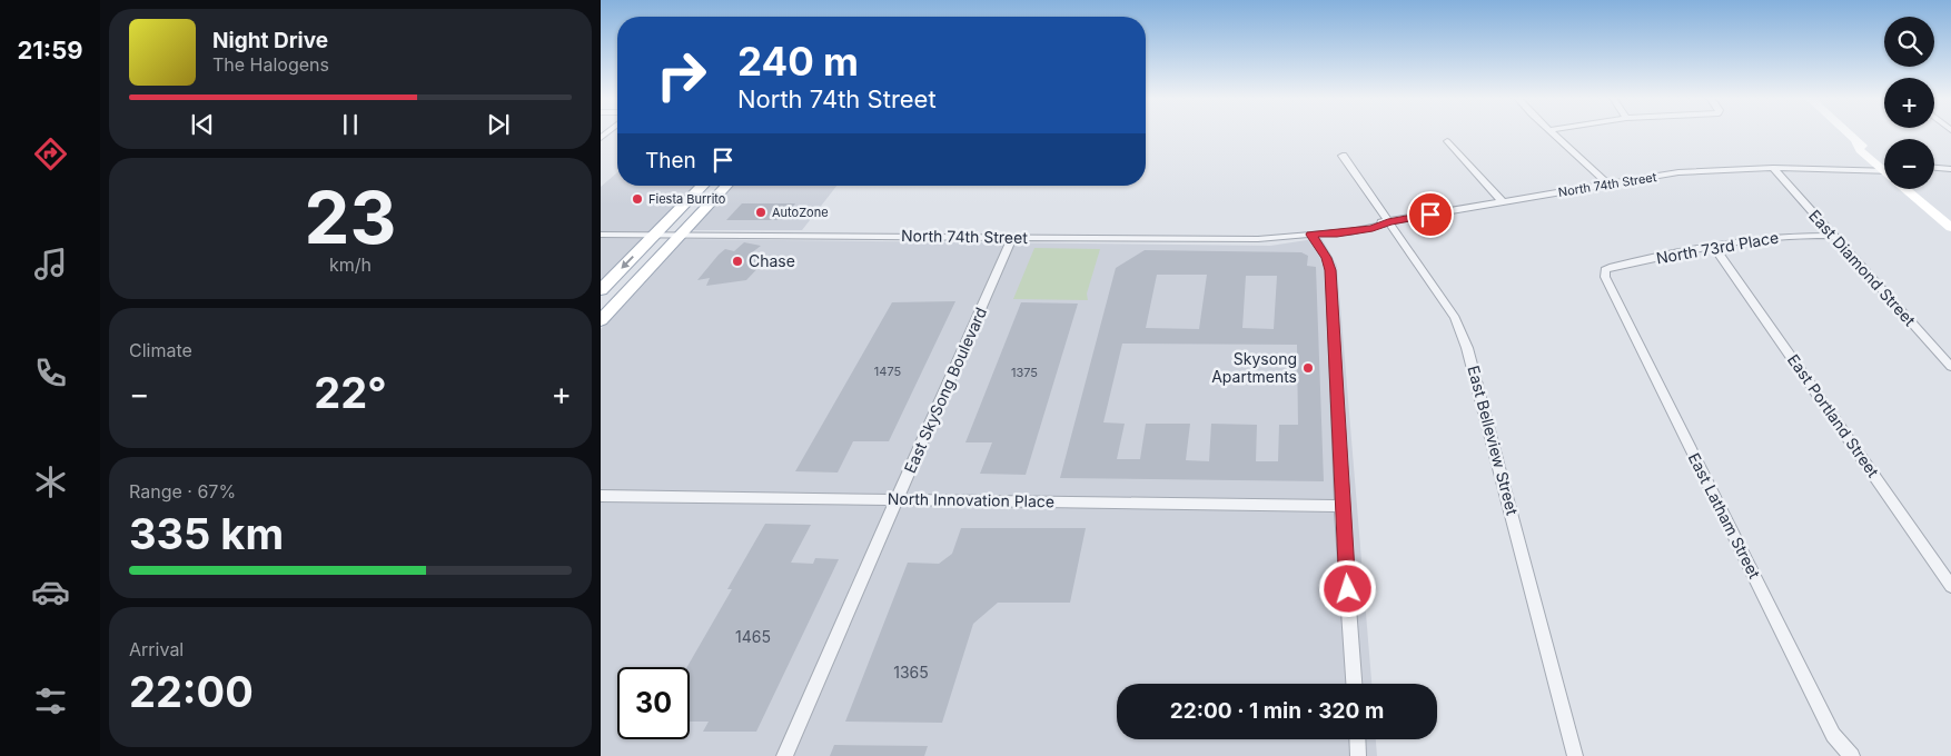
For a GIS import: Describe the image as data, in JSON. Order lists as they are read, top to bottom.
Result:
{
  "streets": {
    "street": [
      "North 74th Street",
      "North 73rd Place",
      "East Diamond Street",
      "East SkySong Boulevard",
      "East Portland Street",
      "East Belleview Street",
      "North Innovation Place",
      "East Latham Street"
    ]
  },
  "crossings": [
    ["North 74th Street", "East Diamond Street"],
    ["North 74th Street", "East SkySong Boulevard"],
    ["North 74th Street", "East Belleview Street"],
    ["North 73rd Place", "East Diamond Street"],
    ["North 73rd Place", "East Portland Street"],
    ["North 73rd Place", "East Latham Street"],
    ["East SkySong Boulevard", "North Innovation Place"]
  ],
  "places": [
    "Fiesta Burrito",
    "AutoZone",
    "Chase",
    "Skysong Apartments"
  ],
  "house_numbers": [
    "1475",
    "1375",
    "1465",
    "1365"
  ],
  "page": {
    "tabs": "21:59",
    "map_buttons": ["+", "−"],
    "turn": ["240 m", "North 74th Street"],
    "song": ["Night Drive", "The Halogens"],
    "then": "Then",
    "tile": [
      ["23", "km/h"],
      "Climate",
      ["Range · 67%", "335 km"],
      ["Arrival", "22:00"]
    ],
    "heat": ["−", "22°", "+"],
    "limit": "30",
    "trip": "22:00 · 1 min · 320 m"
  }
}
